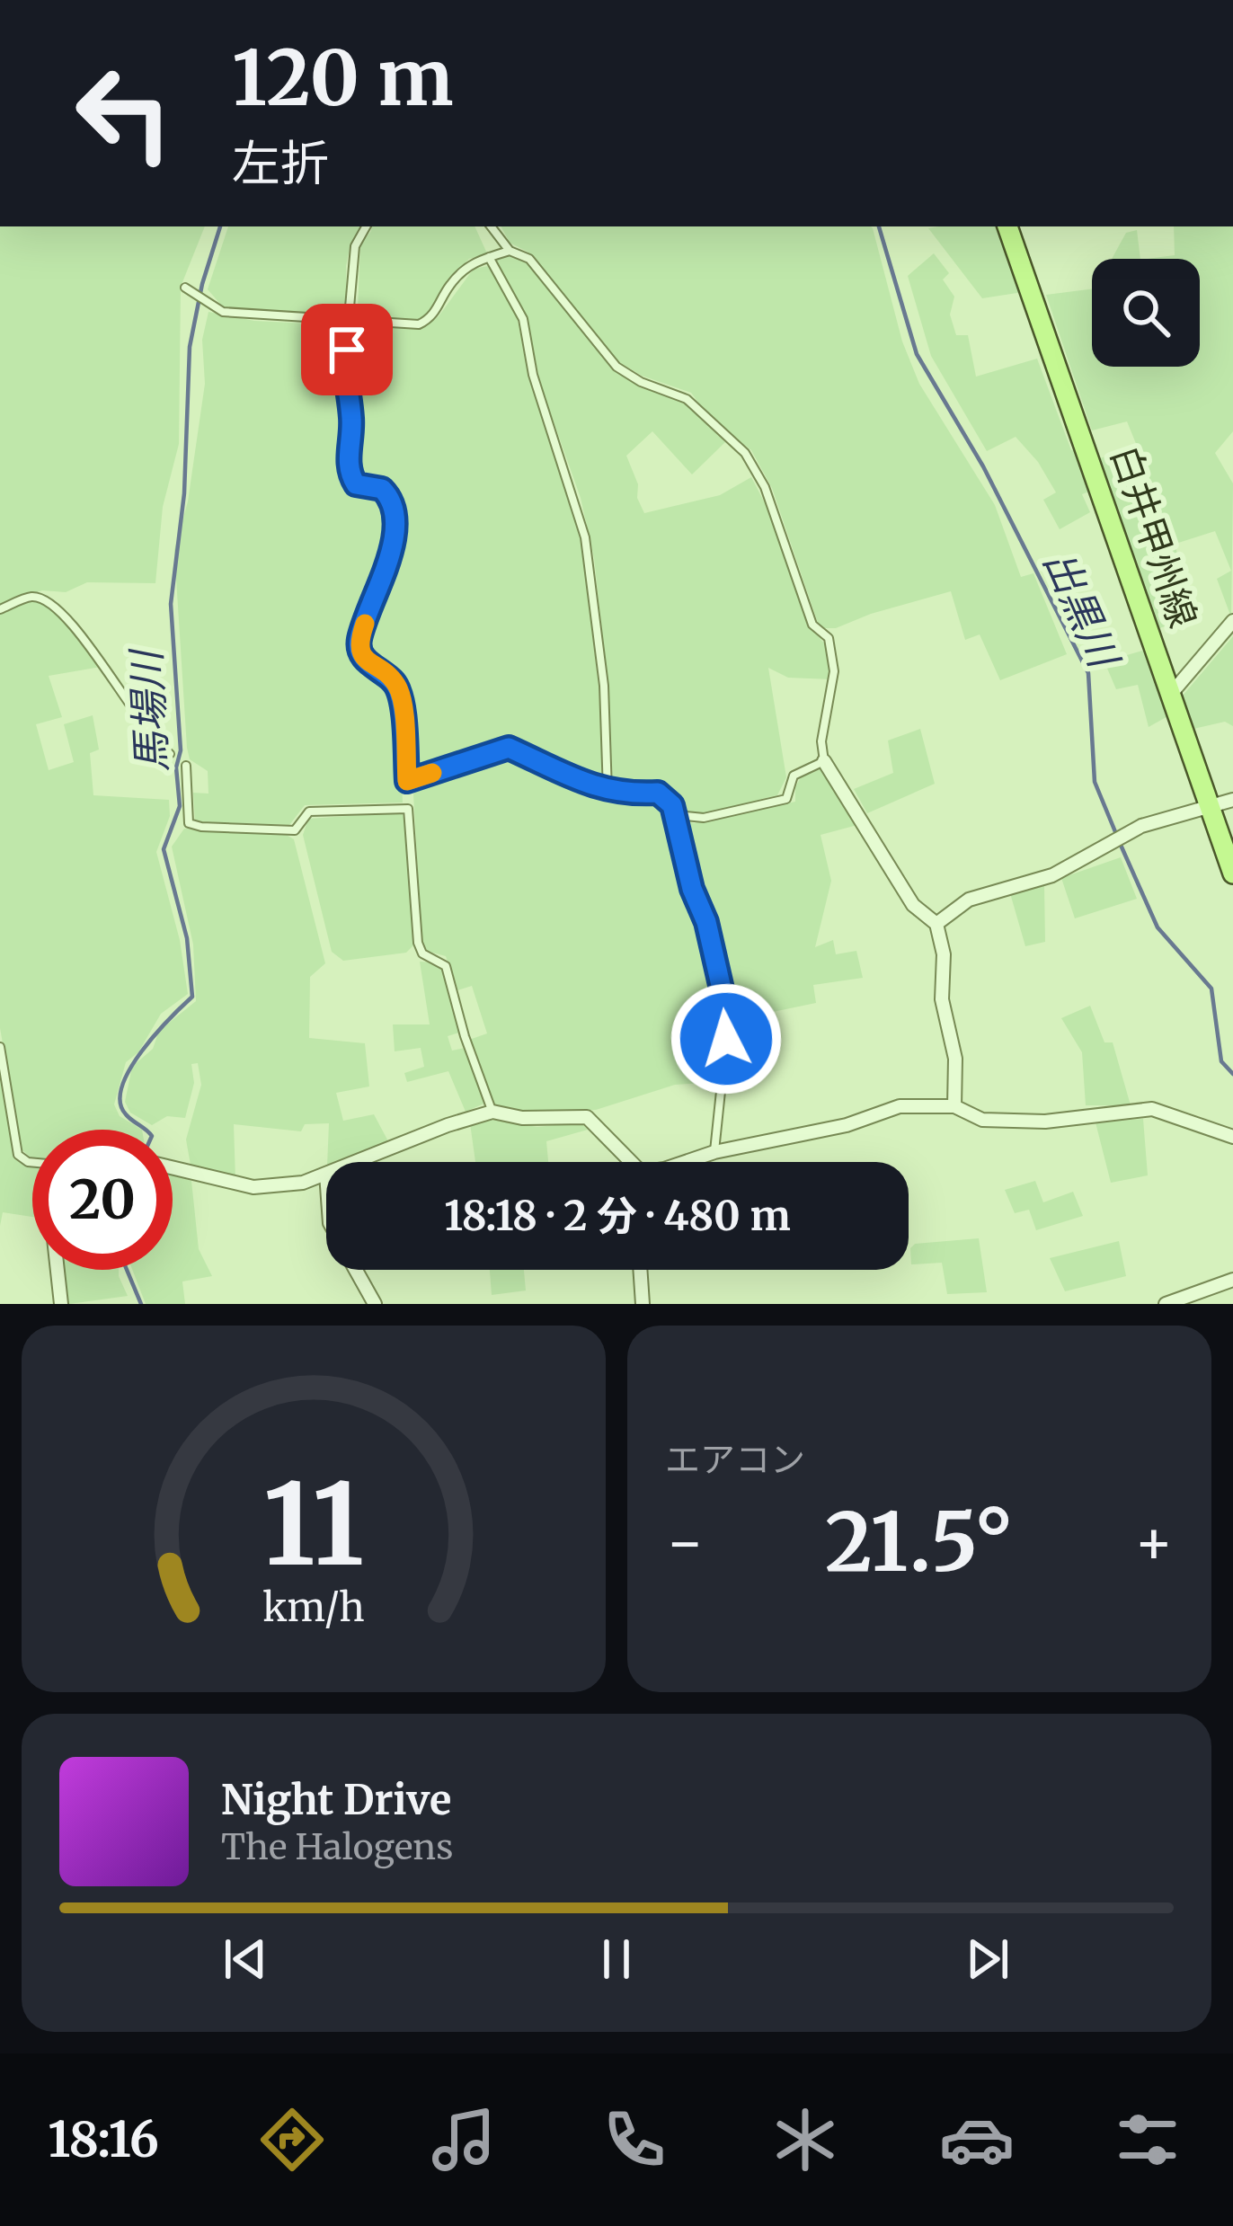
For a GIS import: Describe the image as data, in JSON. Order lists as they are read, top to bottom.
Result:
{
  "streets": {
    "main road": ["白井甲州線"]
  },
  "water": ["出黒川", "馬場川"],
  "page": {
    "turn": ["120 m", "左折"],
    "limit": "20",
    "trip": "18:18 · 2 分 · 480 m",
    "tile": "エアコン",
    "heat": ["−", "21.5°", "+"],
    "song": ["Night Drive", "The Halogens"],
    "tabs": "18:16",
    "gauge": ["11", "km/h"]
  }
}
